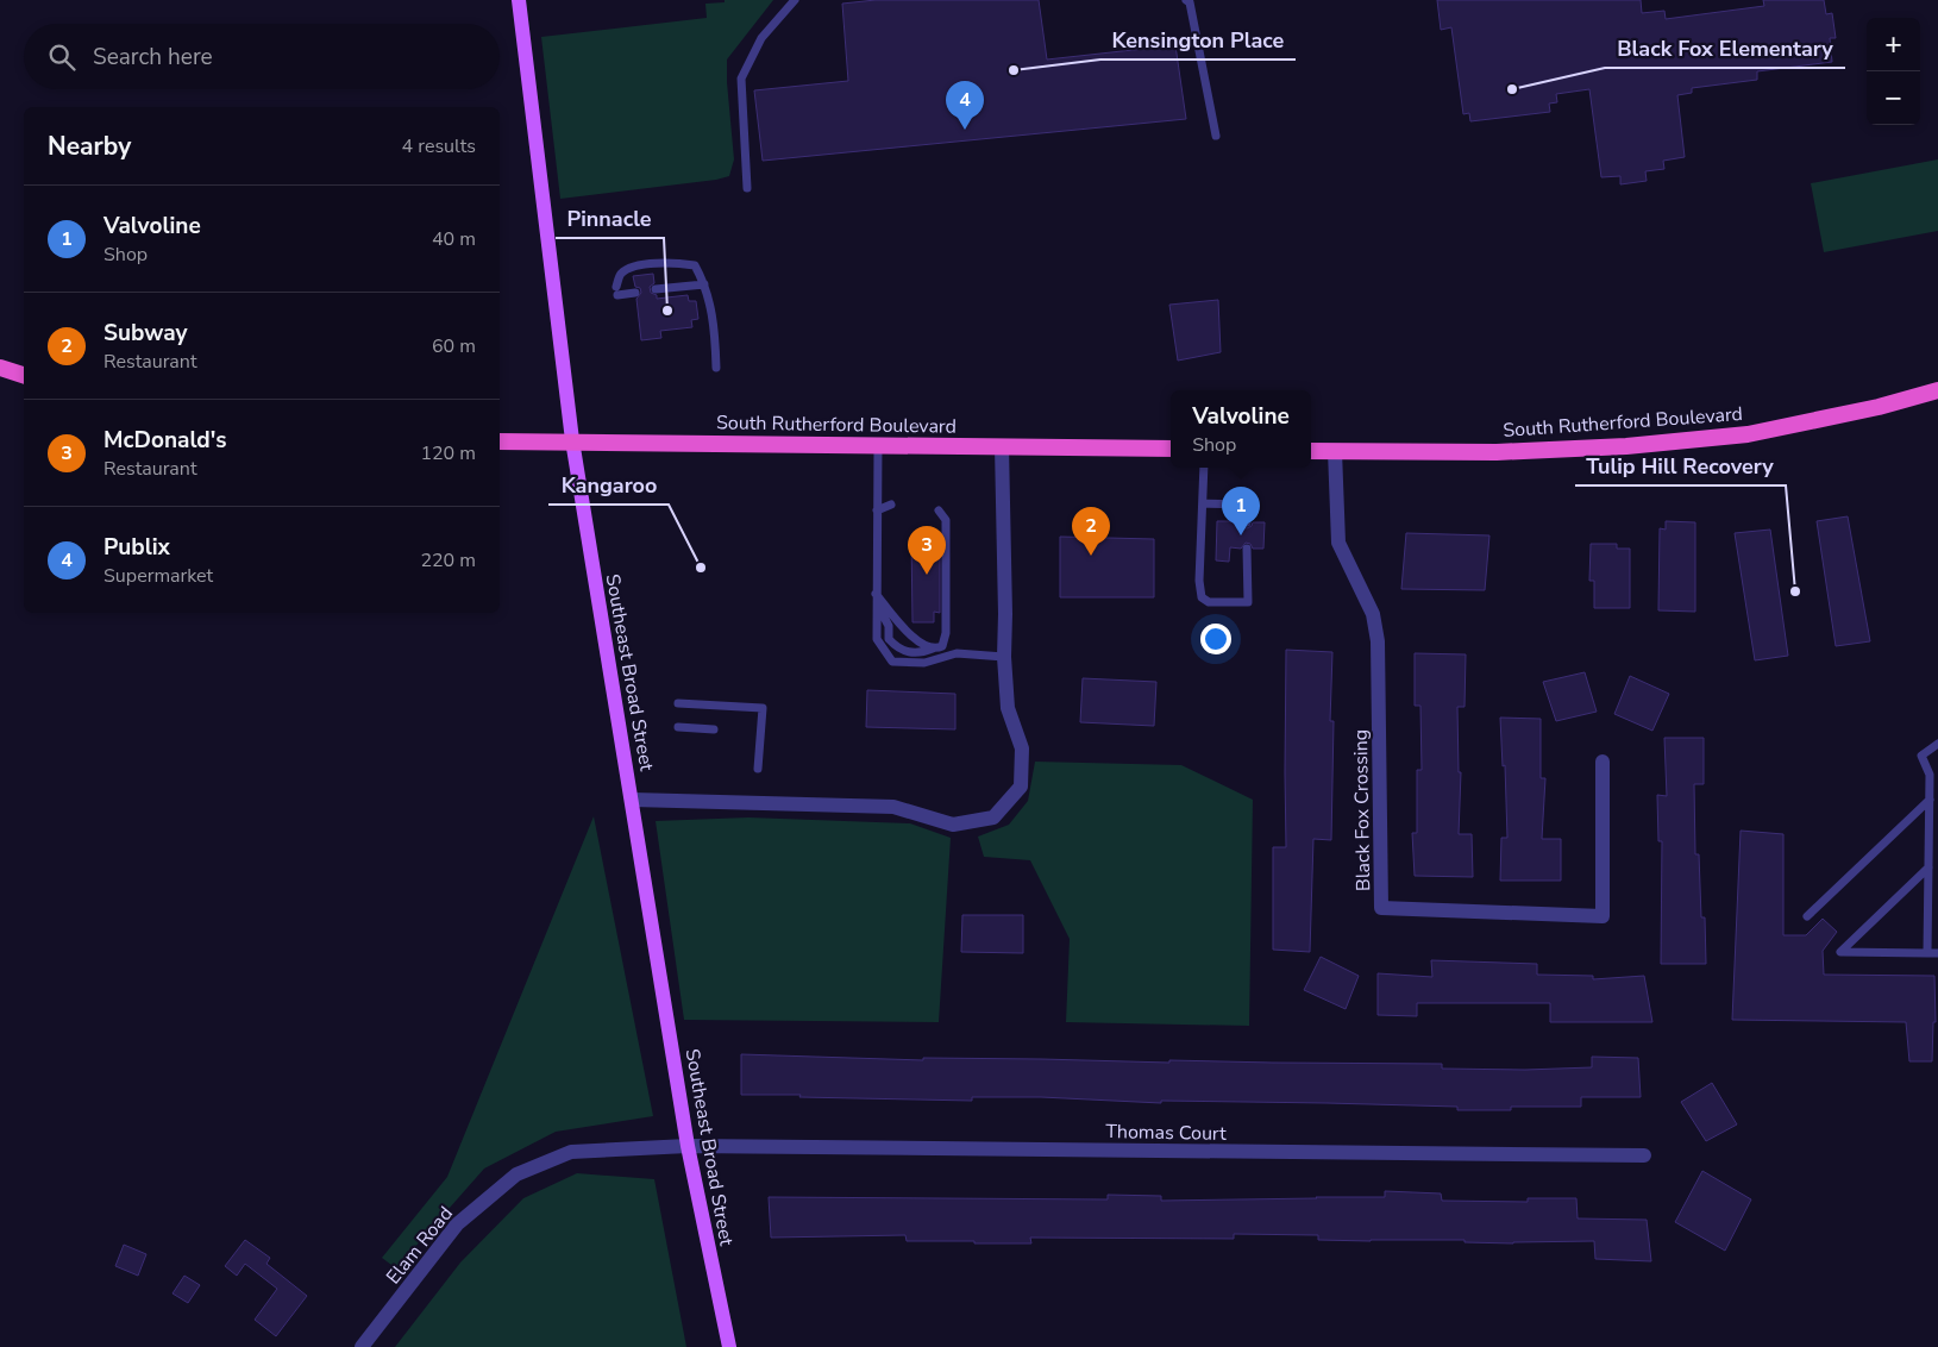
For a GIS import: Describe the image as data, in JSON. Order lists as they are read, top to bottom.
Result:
{
  "streets": {
    "highway": ["South Rutherford Boulevard"],
    "main road": ["Southeast Broad Street"],
    "street": ["Black Fox Crossing", "Thomas Court", "Elam Road"]
  },
  "crossings": [
    ["South Rutherford Boulevard", "Southeast Broad Street"],
    ["South Rutherford Boulevard", "Black Fox Crossing"],
    ["Southeast Broad Street", "Thomas Court"],
    ["Southeast Broad Street", "Elam Road"],
    ["Thomas Court", "Elam Road"]
  ],
  "places": [
    "Kensington Place",
    "Black Fox Elementary",
    "Pinnacle",
    "Kangaroo",
    "Tulip Hill Recovery"
  ],
  "page": {
    "map_buttons": ["+", "−"],
    "search": "Search here",
    "pins": [
      "4",
      "1",
      "2",
      "3"
    ],
    "heading": ["Nearby", "4 results"],
    "list": [
      {
        "mark": "1",
        "name": "Valvoline",
        "note": "Shop",
        "value": "40 m"
      },
      {
        "mark": "2",
        "name": "Subway",
        "note": "Restaurant",
        "value": "60 m"
      },
      {
        "mark": "3",
        "name": "McDonald's",
        "note": "Restaurant",
        "value": "120 m"
      },
      {
        "mark": "4",
        "name": "Publix",
        "note": "Supermarket",
        "value": "220 m"
      }
    ],
    "popup": ["Valvoline", "Shop"]
  }
}
